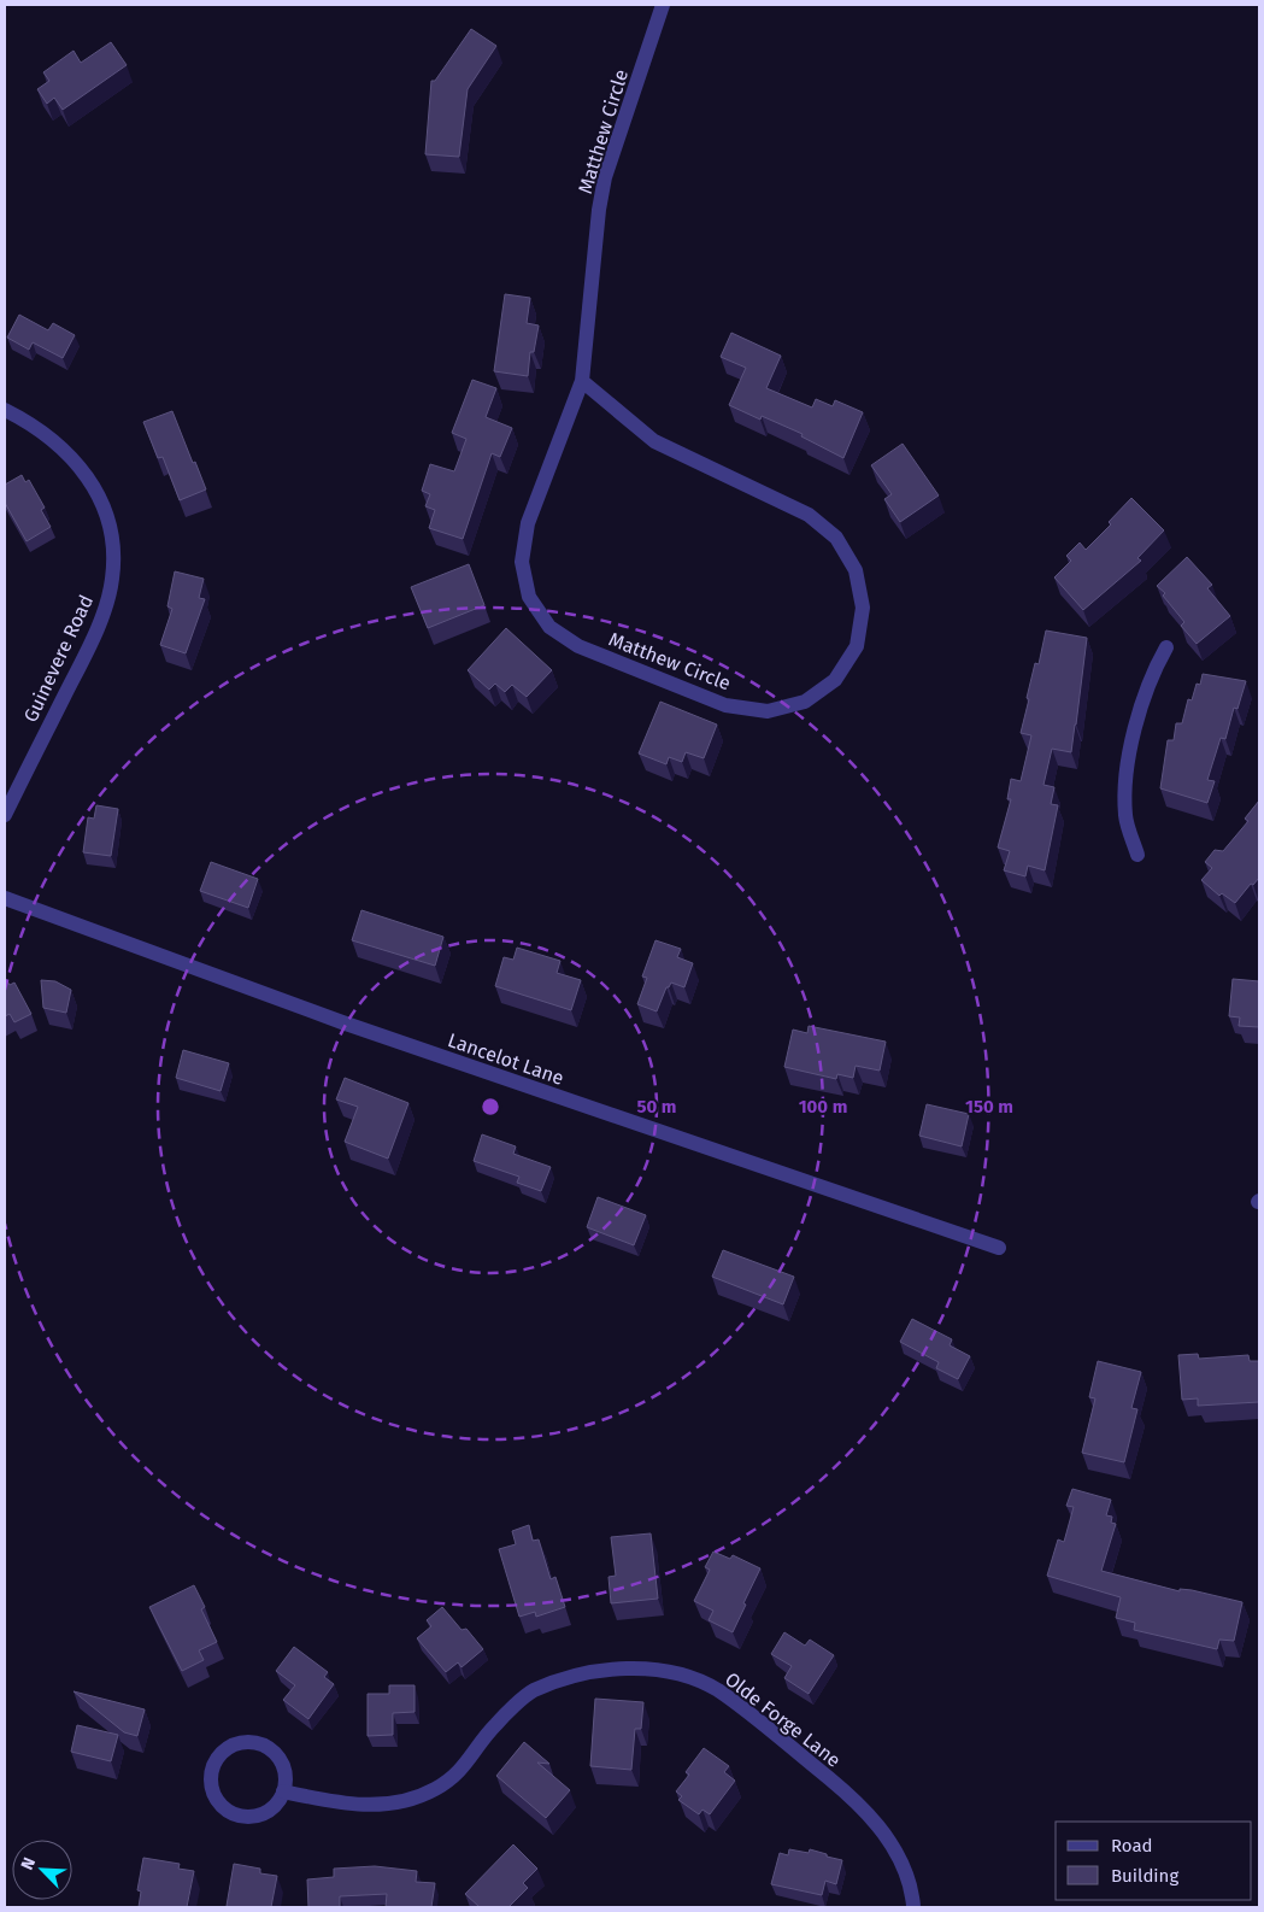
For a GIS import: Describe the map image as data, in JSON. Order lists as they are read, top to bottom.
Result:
{
  "streets": {
    "street": [
      "Matthew Circle",
      "Guinevere Road",
      "Lancelot Lane",
      "Olde Forge Lane"
    ]
  },
  "legend": ["Road", "Building"],
  "north": "top left",
  "rings": ["50 m", "100 m", "150 m"]
}
